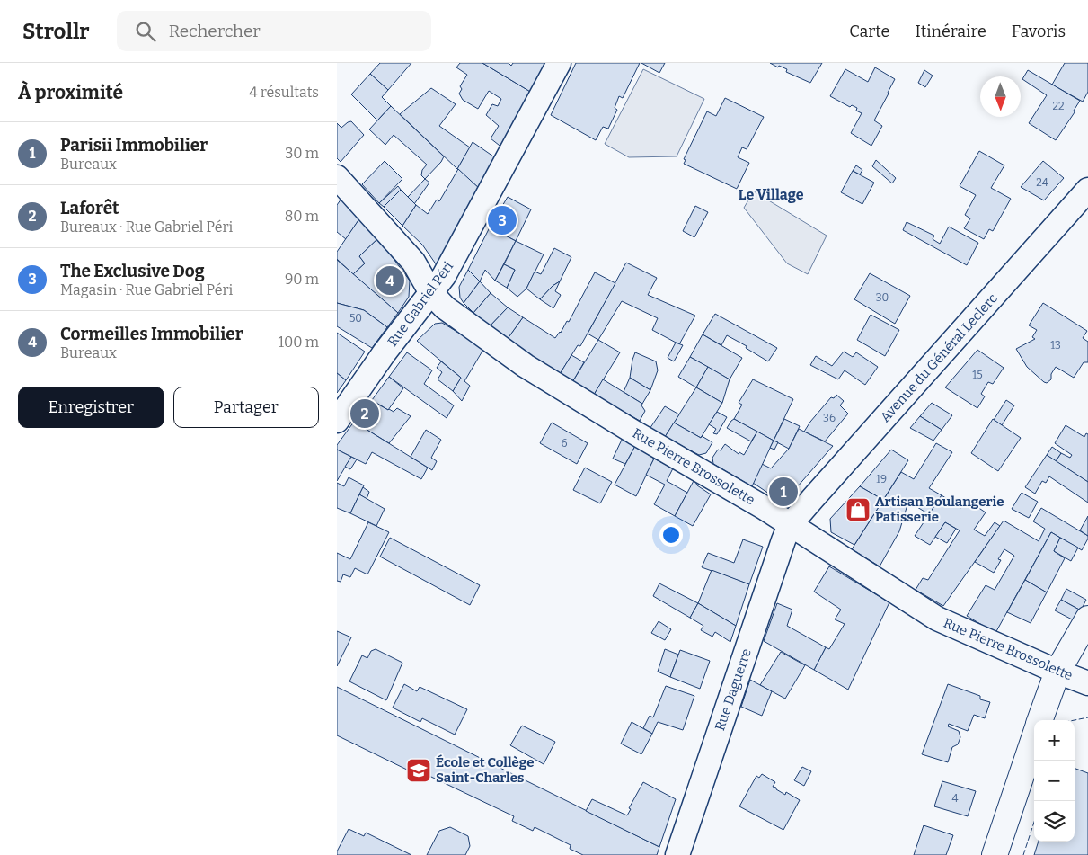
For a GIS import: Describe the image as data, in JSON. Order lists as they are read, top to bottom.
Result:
{
  "streets": {
    "street": [
      "Rue Gabriel Péri",
      "Avenue du Général Leclerc",
      "Rue Pierre Brossolette",
      "Rue Daguerre"
    ]
  },
  "crossings": [
    ["Rue Gabriel Péri", "Rue Pierre Brossolette"],
    ["Avenue du Général Leclerc", "Rue Pierre Brossolette"],
    ["Avenue du Général Leclerc", "Rue Daguerre"],
    ["Rue Pierre Brossolette", "Rue Daguerre"]
  ],
  "districts": ["Le Village"],
  "places": {
    "shop": ["Artisan Boulangerie Patisserie"],
    "school or university": ["École et Collège Saint-Charles"]
  },
  "house_numbers": [
    "22",
    "24",
    "30",
    "50",
    "13",
    "15",
    "36",
    "6",
    "19",
    "4"
  ],
  "north": "bottom",
  "page": {
    "header": "Strollr",
    "search": "Rechercher",
    "nav": ["Carte", "Itinéraire", "Favoris"],
    "heading": ["À proximité", "4 résultats"],
    "list": [
      {
        "mark": "1",
        "name": "Parisii Immobilier",
        "note": "Bureaux",
        "value": "30 m"
      },
      {
        "mark": "2",
        "name": "Laforêt",
        "note": "Bureaux · Rue Gabriel Péri",
        "value": "80 m"
      },
      {
        "mark": "3",
        "name": "The Exclusive Dog",
        "note": "Magasin · Rue Gabriel Péri",
        "value": "90 m"
      },
      {
        "mark": "4",
        "name": "Cormeilles Immobilier",
        "note": "Bureaux",
        "value": "100 m"
      }
    ],
    "pins": [
      "3",
      "4",
      "2",
      "1"
    ],
    "buttons": ["Enregistrer", "Partager"],
    "map_buttons": ["+", "−"]
  }
}
